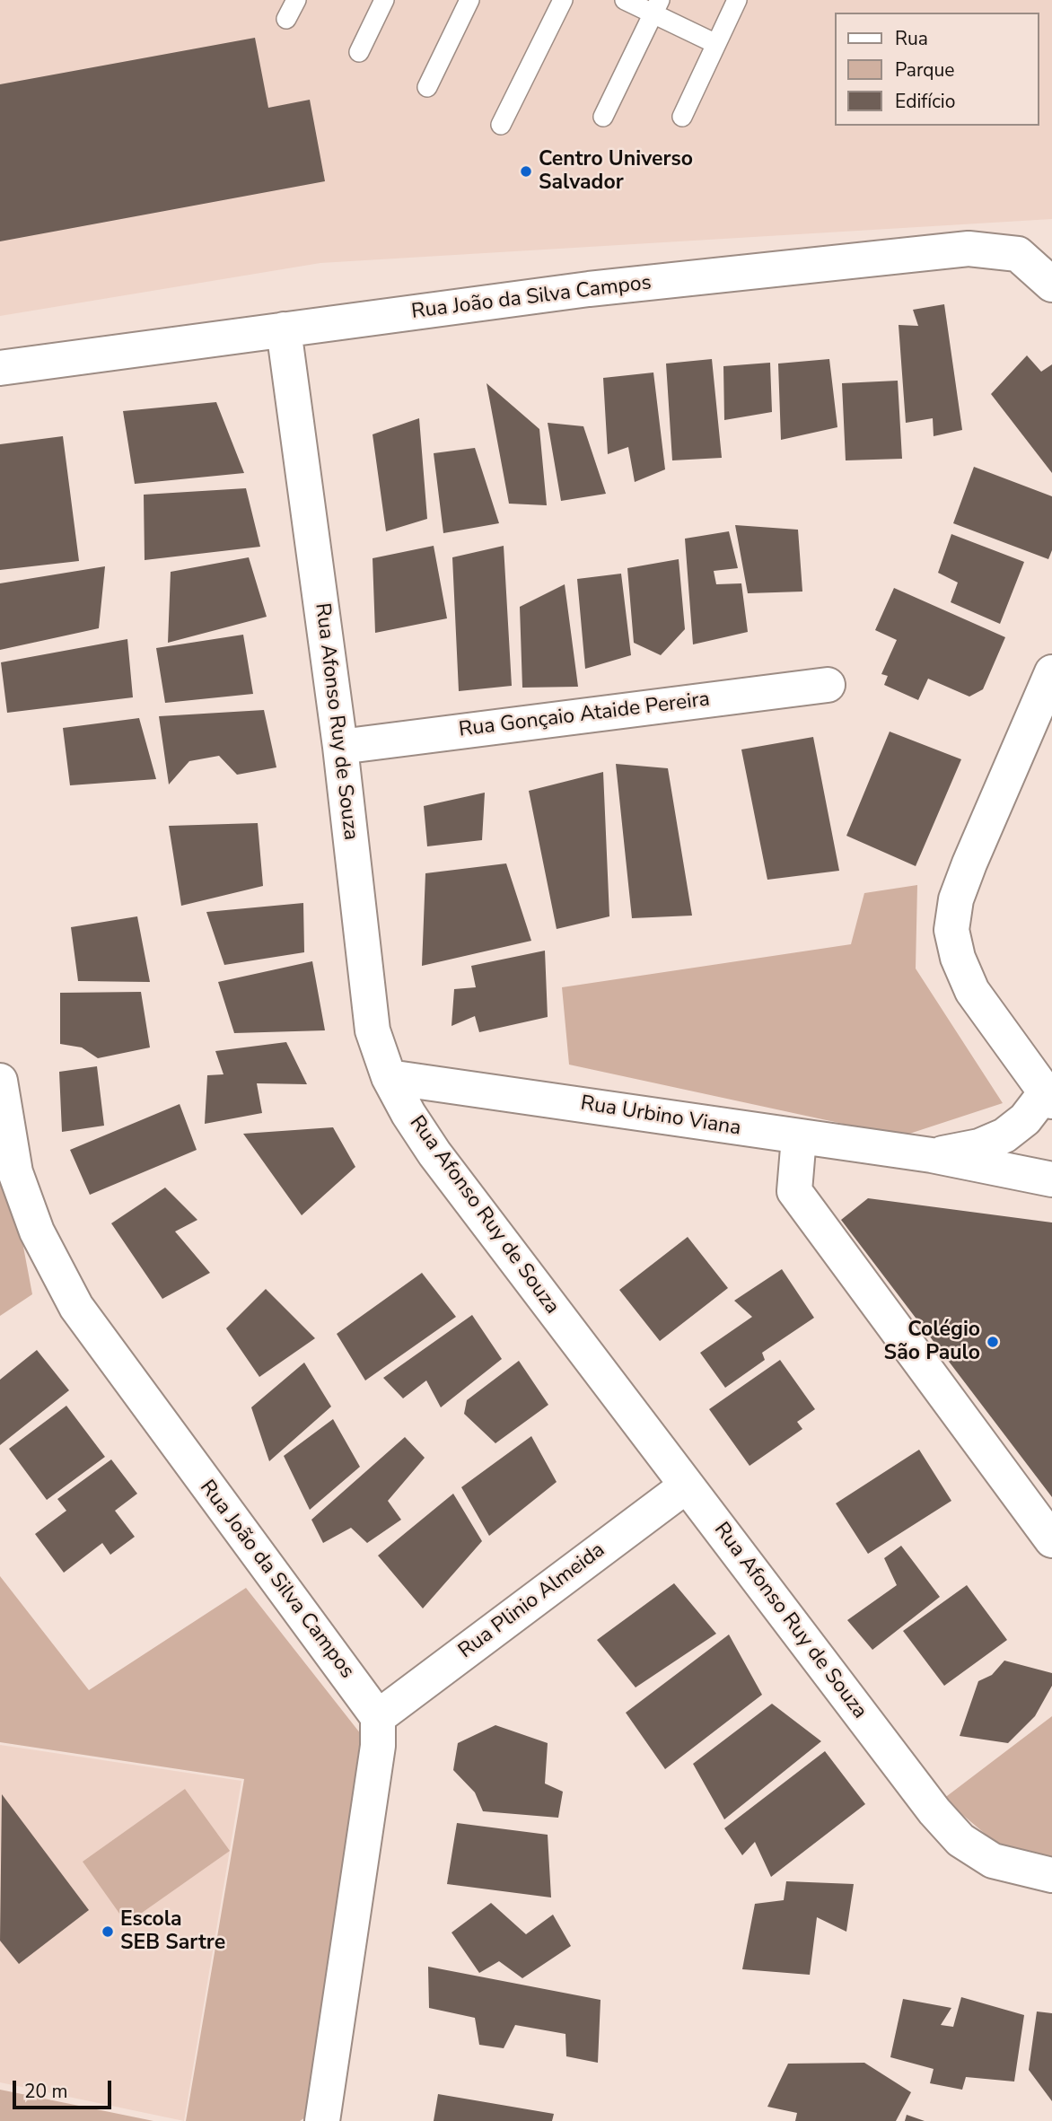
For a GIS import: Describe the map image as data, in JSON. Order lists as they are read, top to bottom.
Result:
{
  "streets": {
    "street": [
      "Rua João da Silva Campos",
      "Rua Gonçaio Ataide Pereira",
      "Rua Afonso Ruy de Souza",
      "Rua Urbino Viana",
      "Rua Plinio Almeida"
    ]
  },
  "crossings": [
    ["Rua João da Silva Campos", "Rua Afonso Ruy de Souza"],
    ["Rua João da Silva Campos", "Rua Plinio Almeida"],
    ["Rua Gonçaio Ataide Pereira", "Rua Afonso Ruy de Souza"],
    ["Rua Afonso Ruy de Souza", "Rua Urbino Viana"],
    ["Rua Afonso Ruy de Souza", "Rua Plinio Almeida"]
  ],
  "places": ["Centro Universo Salvador", "Colégio São Paulo", "Escola SEB Sartre"],
  "legend": ["Rua", "Parque", "Edifício"],
  "scale_bar": "20 m"
}
